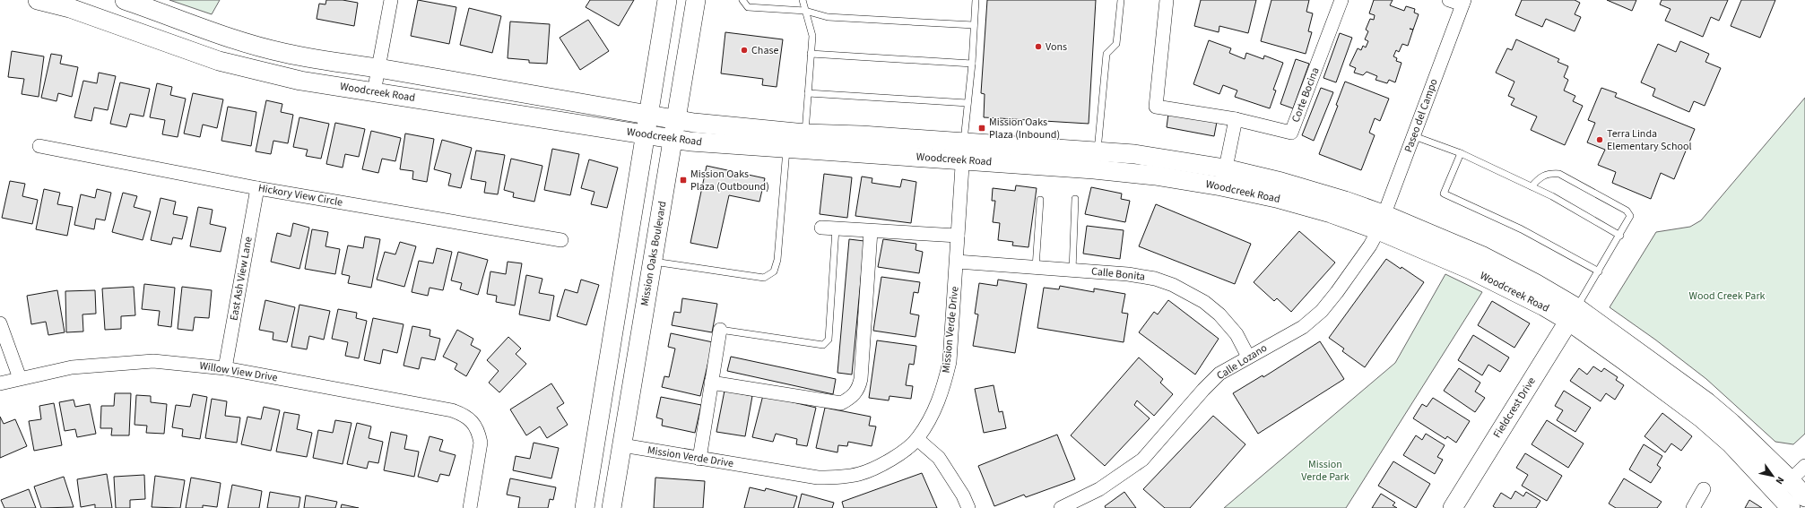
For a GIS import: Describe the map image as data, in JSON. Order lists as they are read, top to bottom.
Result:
{
  "streets": {
    "main road": ["Woodcreek Road", "Mission Oaks Boulevard", "Fieldcrest Drive"],
    "street": [
      "Corte Bocina",
      "Paseo del Campo",
      "Hickory View Circle",
      "Calle Bonita",
      "East Ash View Lane",
      "Mission Verde Drive",
      "Calle Lozano",
      "Willow View Drive"
    ]
  },
  "crossings": [
    ["Woodcreek Road", "Paseo del Campo"],
    ["Woodcreek Road", "Mission Oaks Boulevard"],
    ["Woodcreek Road", "Mission Verde Drive"],
    ["Woodcreek Road", "Calle Lozano"],
    ["Woodcreek Road", "Fieldcrest Drive"],
    ["Paseo del Campo", "Calle Lozano"],
    ["Hickory View Circle", "East Ash View Lane"],
    ["Mission Oaks Boulevard", "Mission Verde Drive"],
    ["Calle Bonita", "Mission Verde Drive"],
    ["Calle Bonita", "Calle Lozano"],
    ["East Ash View Lane", "Willow View Drive"]
  ],
  "parks": ["Wood Creek Park", "Mission Verde Park"],
  "places": {
    "other": ["Vons", "Chase", "Terra Linda Elementary School"],
    "transit": ["Mission Oaks Plaza (Inbound)", "Mission Oaks Plaza (Outbound)"]
  },
  "north": "bottom right"
}
